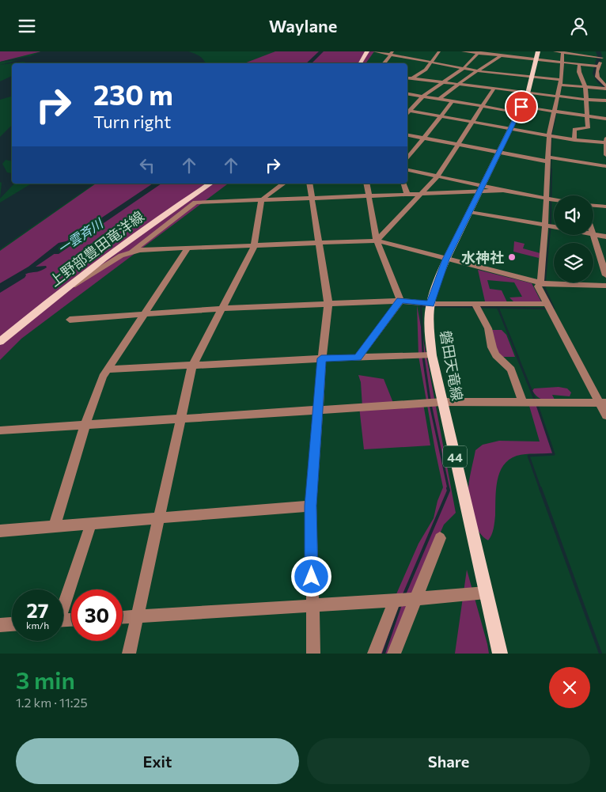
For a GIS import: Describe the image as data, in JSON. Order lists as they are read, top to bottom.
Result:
{
  "streets": {
    "main road": ["上野部豊田竜洋線", "磐田天竜線", "44"]
  },
  "water": ["一雲斉川"],
  "places": ["水神社"],
  "page": {
    "header": "Waylane",
    "turn": ["230 m", "Turn right"],
    "speed": "27 km/h",
    "limit": "30",
    "heading": ["3 min", "1.2 km · 11:25"],
    "buttons": ["Exit", "Share"]
  }
}
